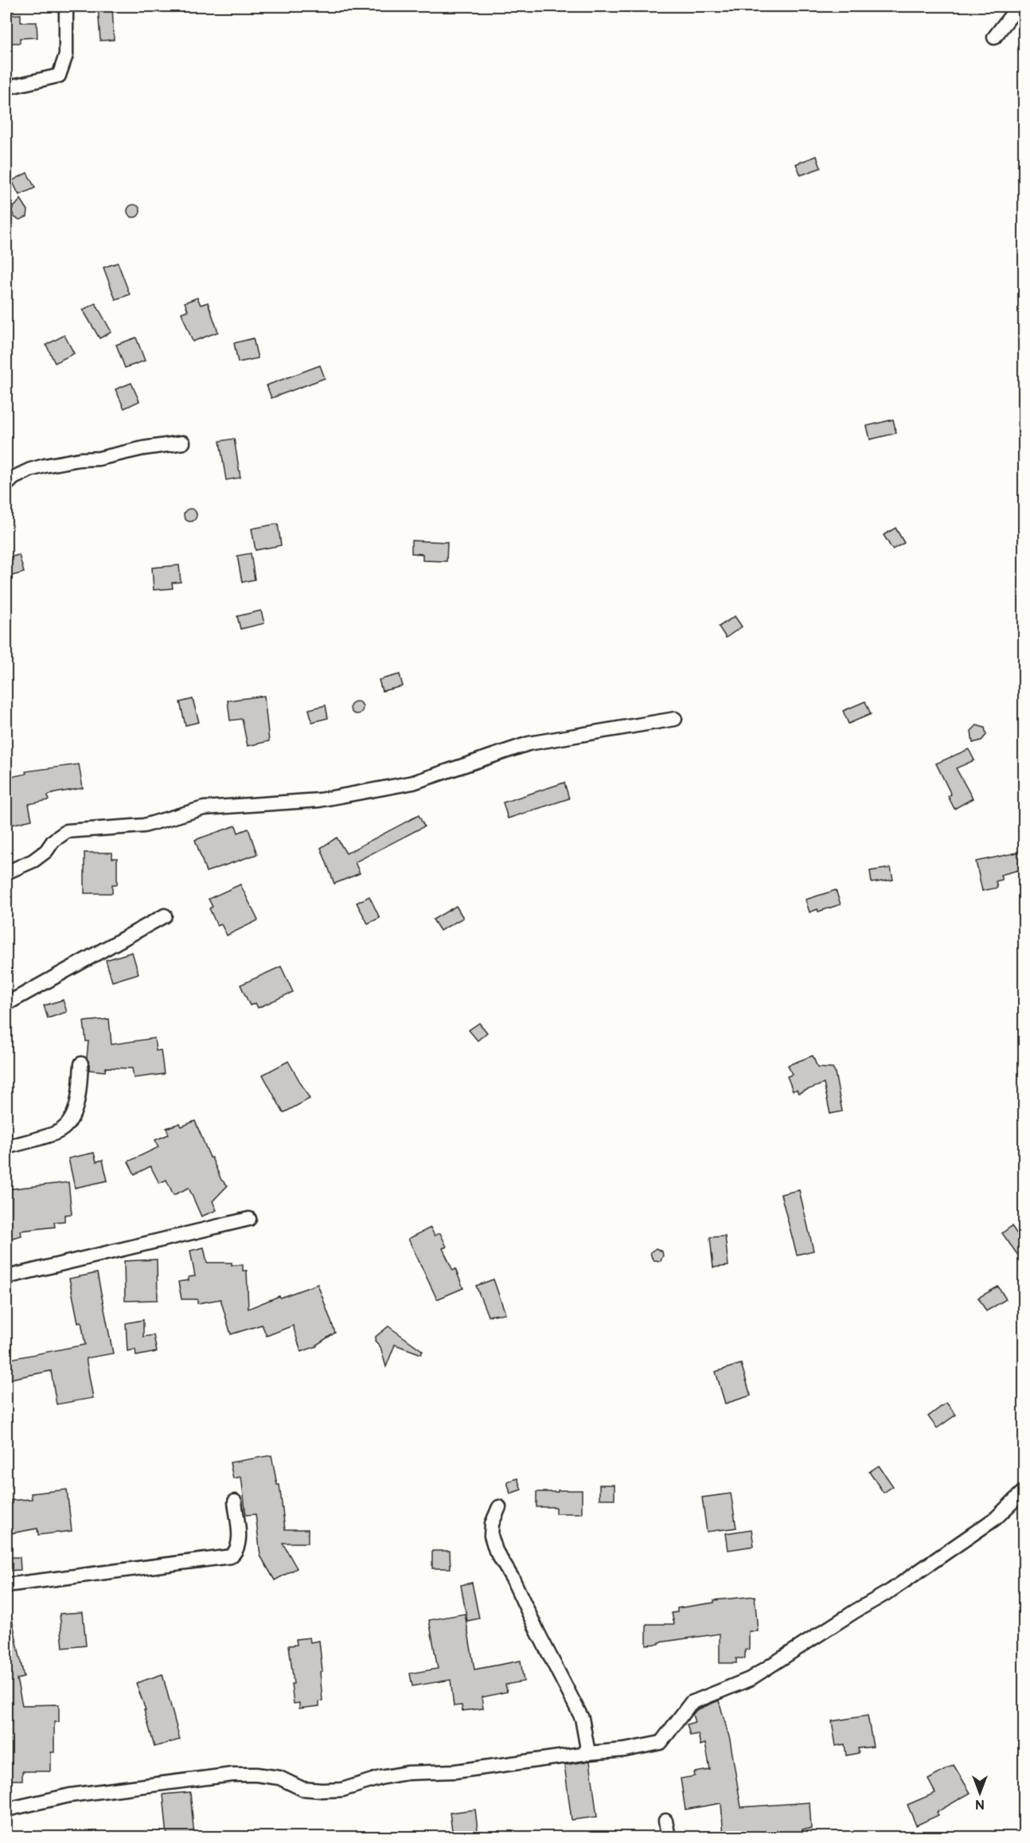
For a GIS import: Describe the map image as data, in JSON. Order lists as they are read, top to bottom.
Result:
{
  "north": "bottom"
}
